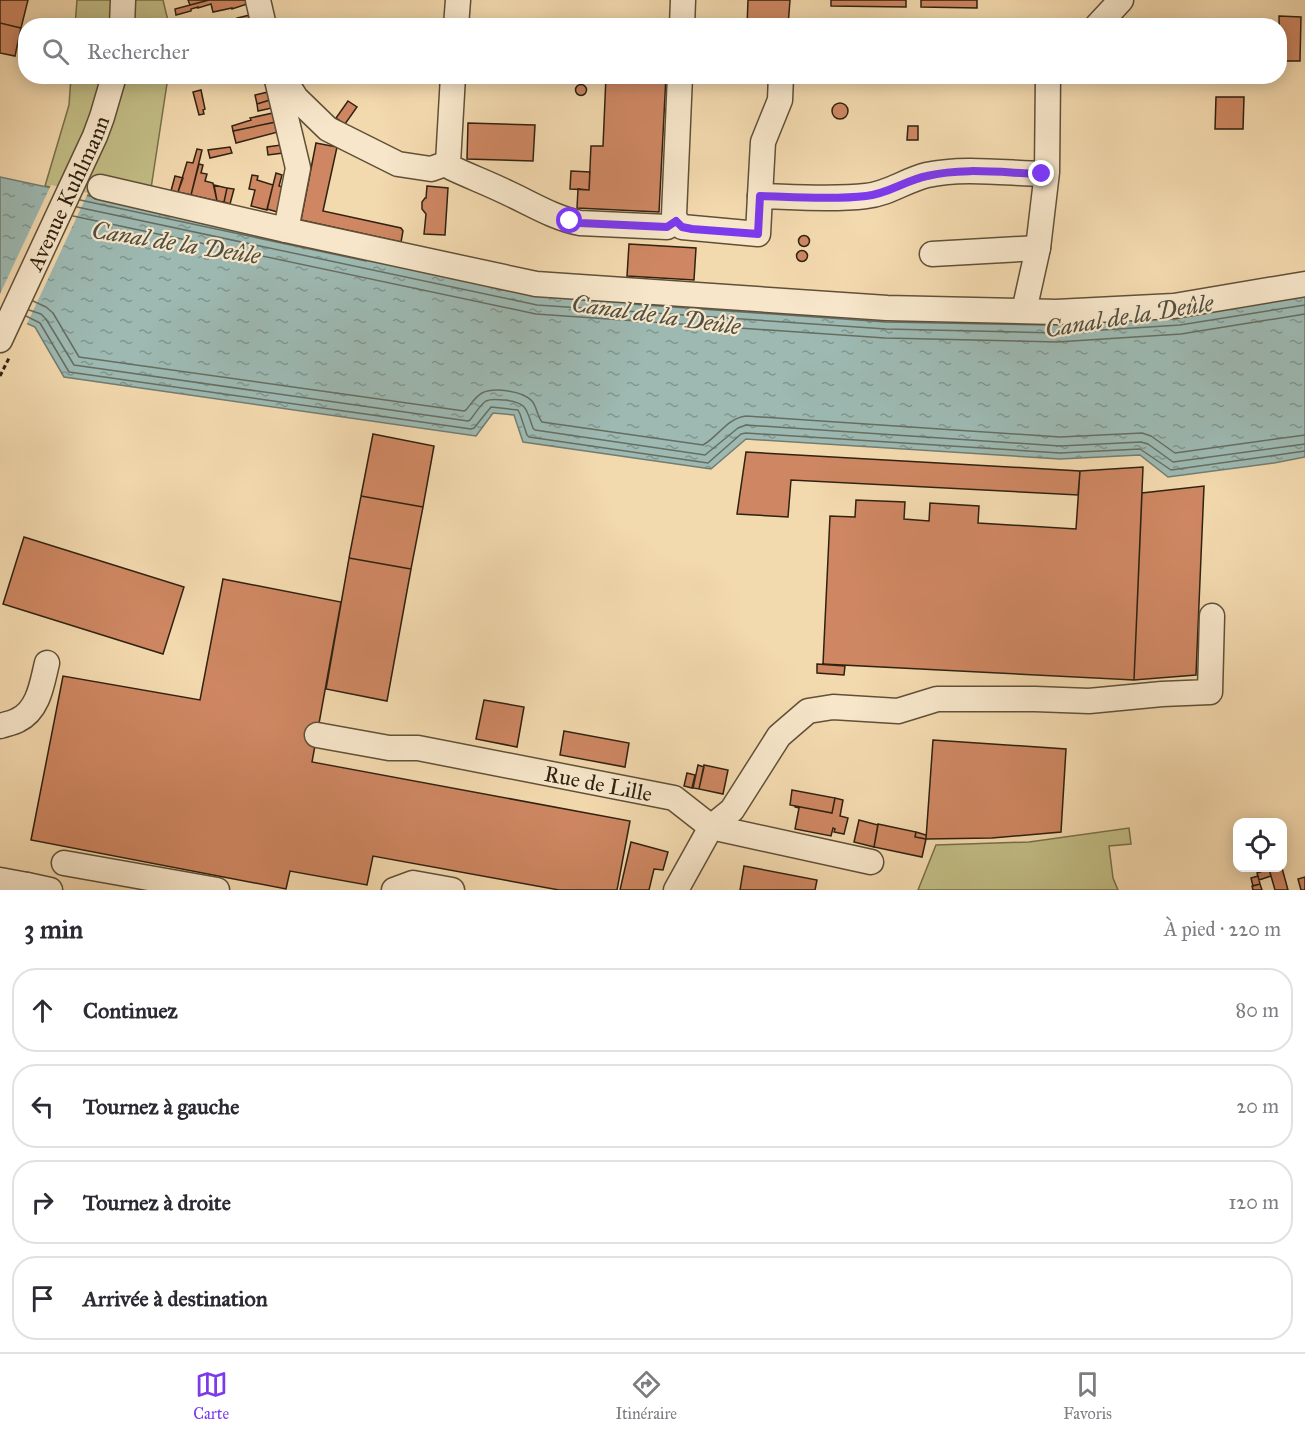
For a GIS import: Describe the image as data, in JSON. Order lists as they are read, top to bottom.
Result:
{
  "streets": {
    "street": ["Avenue Kuhlmann", "Rue de Lille"]
  },
  "water": ["Canal de la Deûle"],
  "page": {
    "search": "Rechercher",
    "heading": ["3 min", "À pied · 220 m"],
    "list": [
      ["Continuez", "80 m"],
      ["Tournez à gauche", "20 m"],
      ["Tournez à droite", "120 m"],
      "Arrivée à destination"
    ],
    "nav": ["Carte", "Itinéraire", "Favoris"]
  }
}
